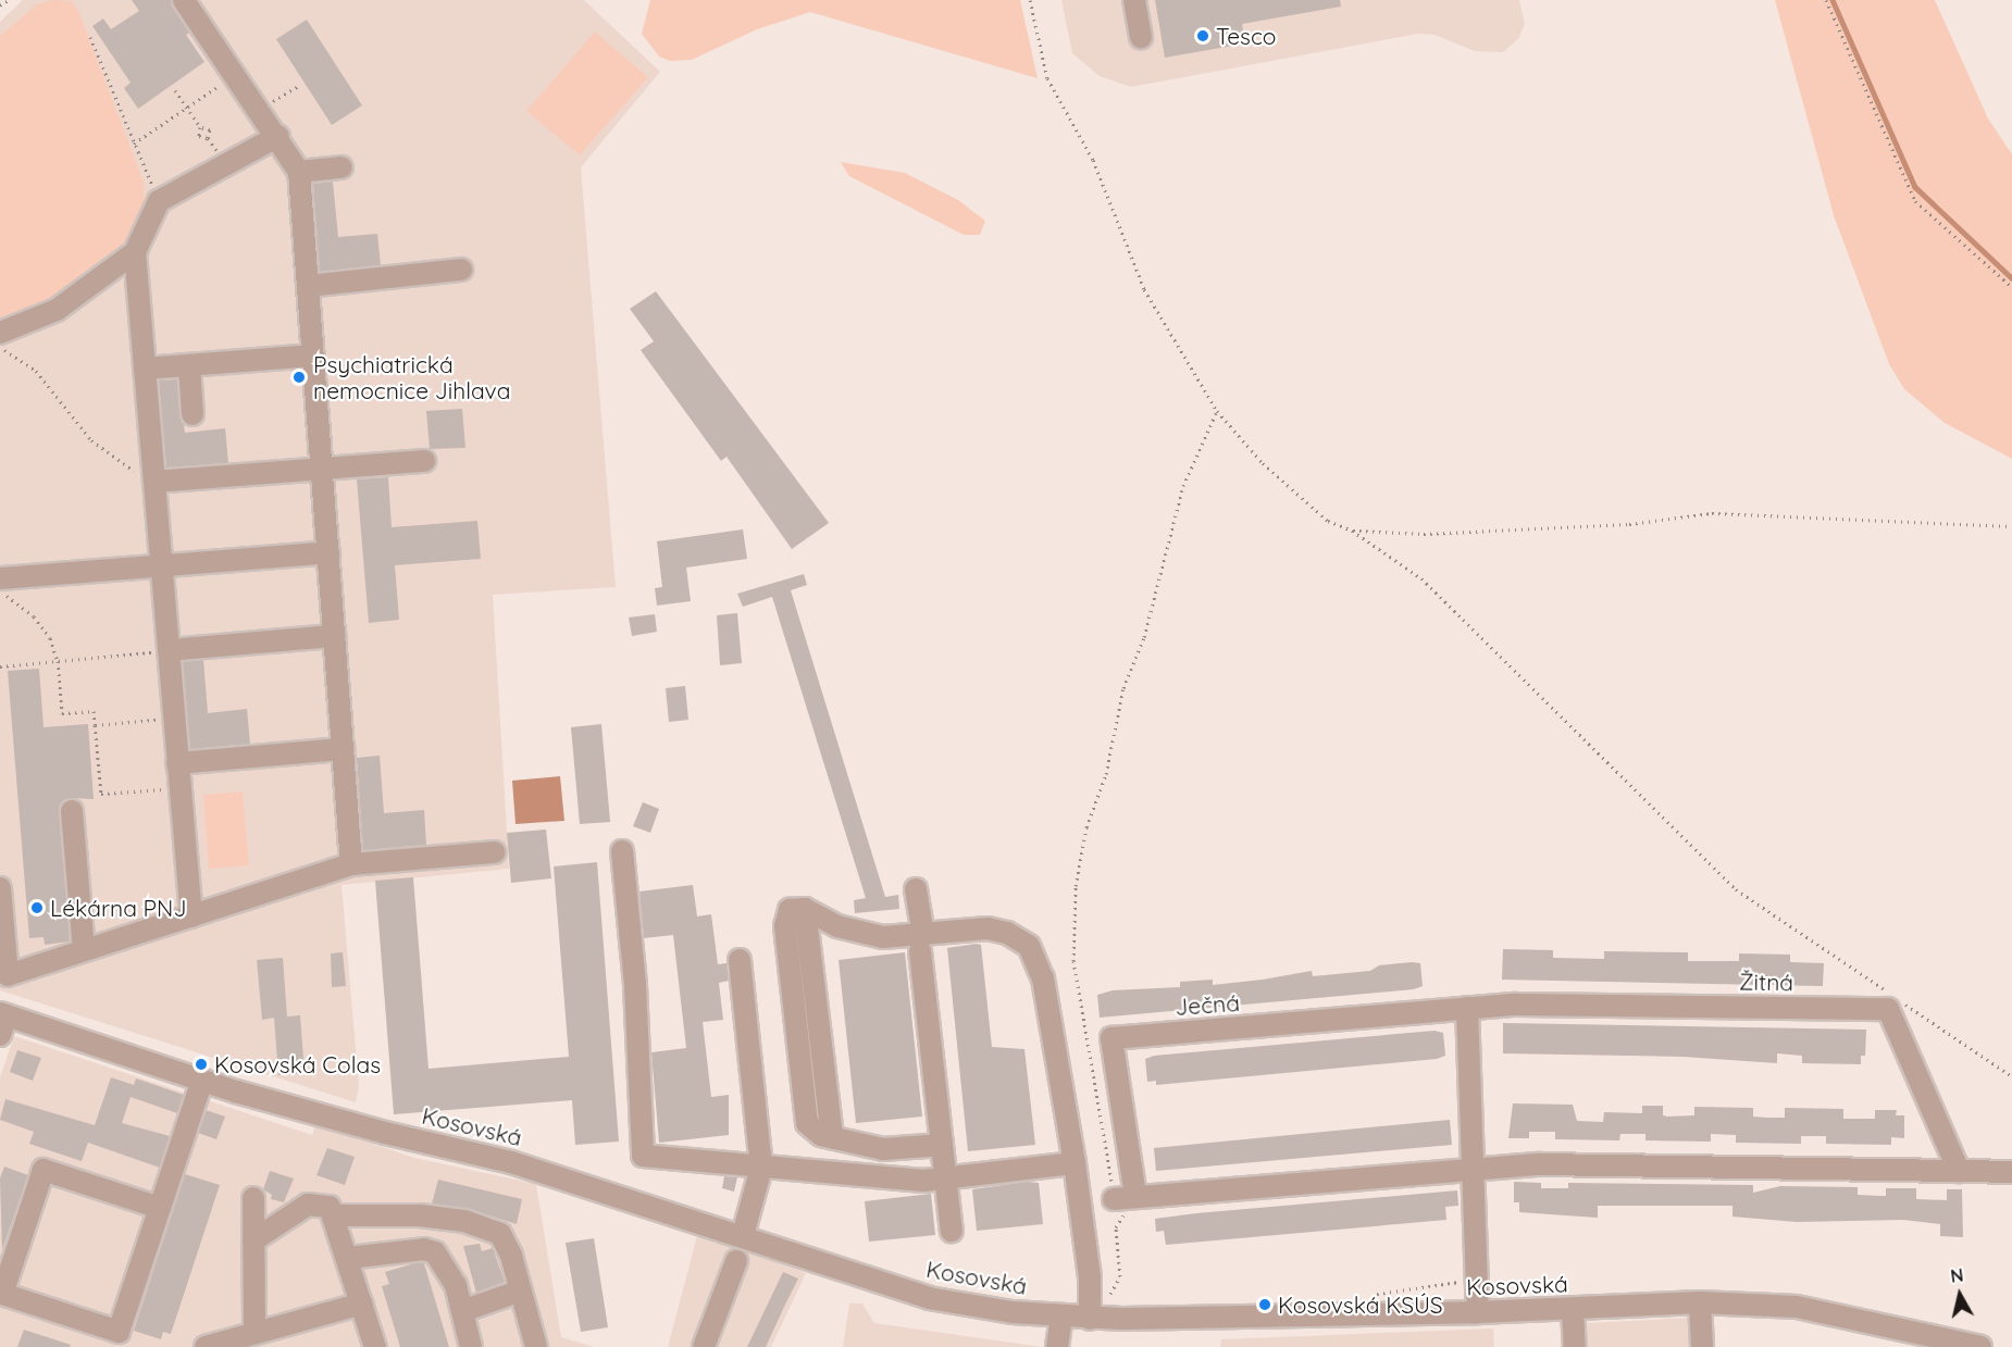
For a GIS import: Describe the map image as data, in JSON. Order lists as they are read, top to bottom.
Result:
{
  "streets": {
    "street": ["Žitná", "Ječná", "Kosovská"]
  },
  "crossings": [
    ["Žitná", "Ječná"]
  ],
  "places": [
    "Tesco",
    "Psychiatrická nemocnice Jihlava",
    "Lékárna PNJ",
    "Kosovská Colas",
    "Kosovská KSÚS"
  ],
  "north": "top"
}
